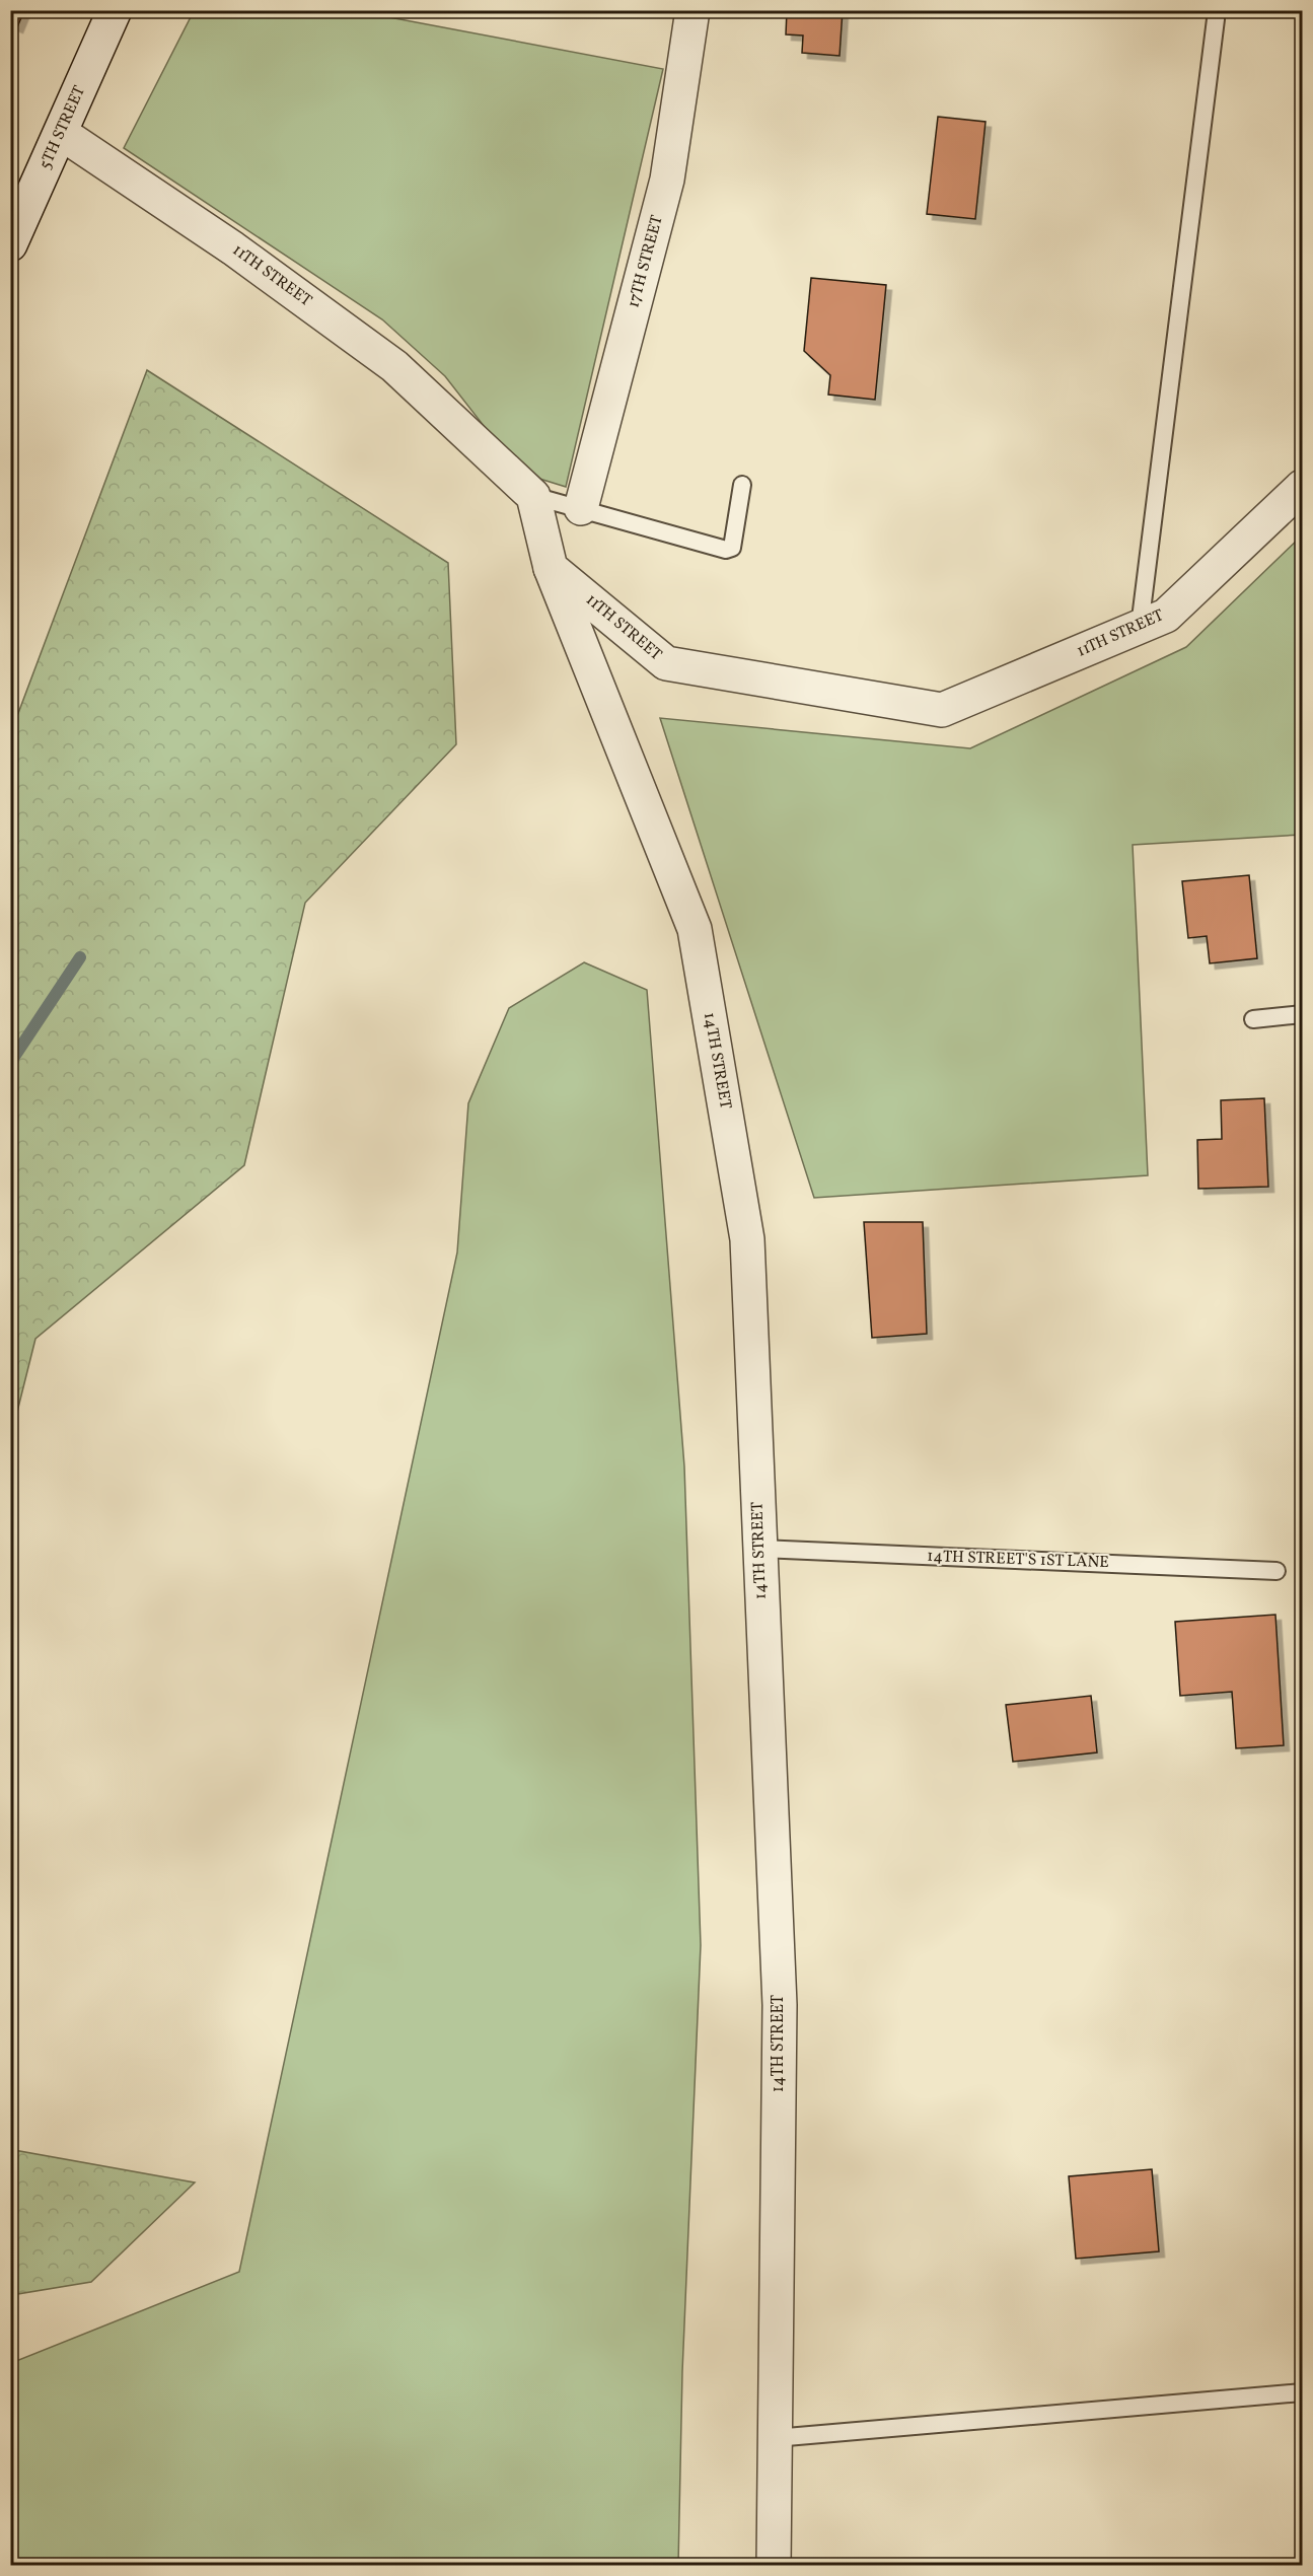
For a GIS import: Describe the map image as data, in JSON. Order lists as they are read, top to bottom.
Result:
{
  "streets": {
    "street": [
      "5TH STREET",
      "17TH STREET",
      "11TH STREET",
      "14TH STREET"
    ],
    "lane": ["14TH STREET'S 1ST LANE"]
  },
  "crossings": [
    ["5TH STREET", "11TH STREET"],
    ["11TH STREET", "14TH STREET"],
    ["14TH STREET", "14TH STREET'S 1ST LANE"]
  ]
}
